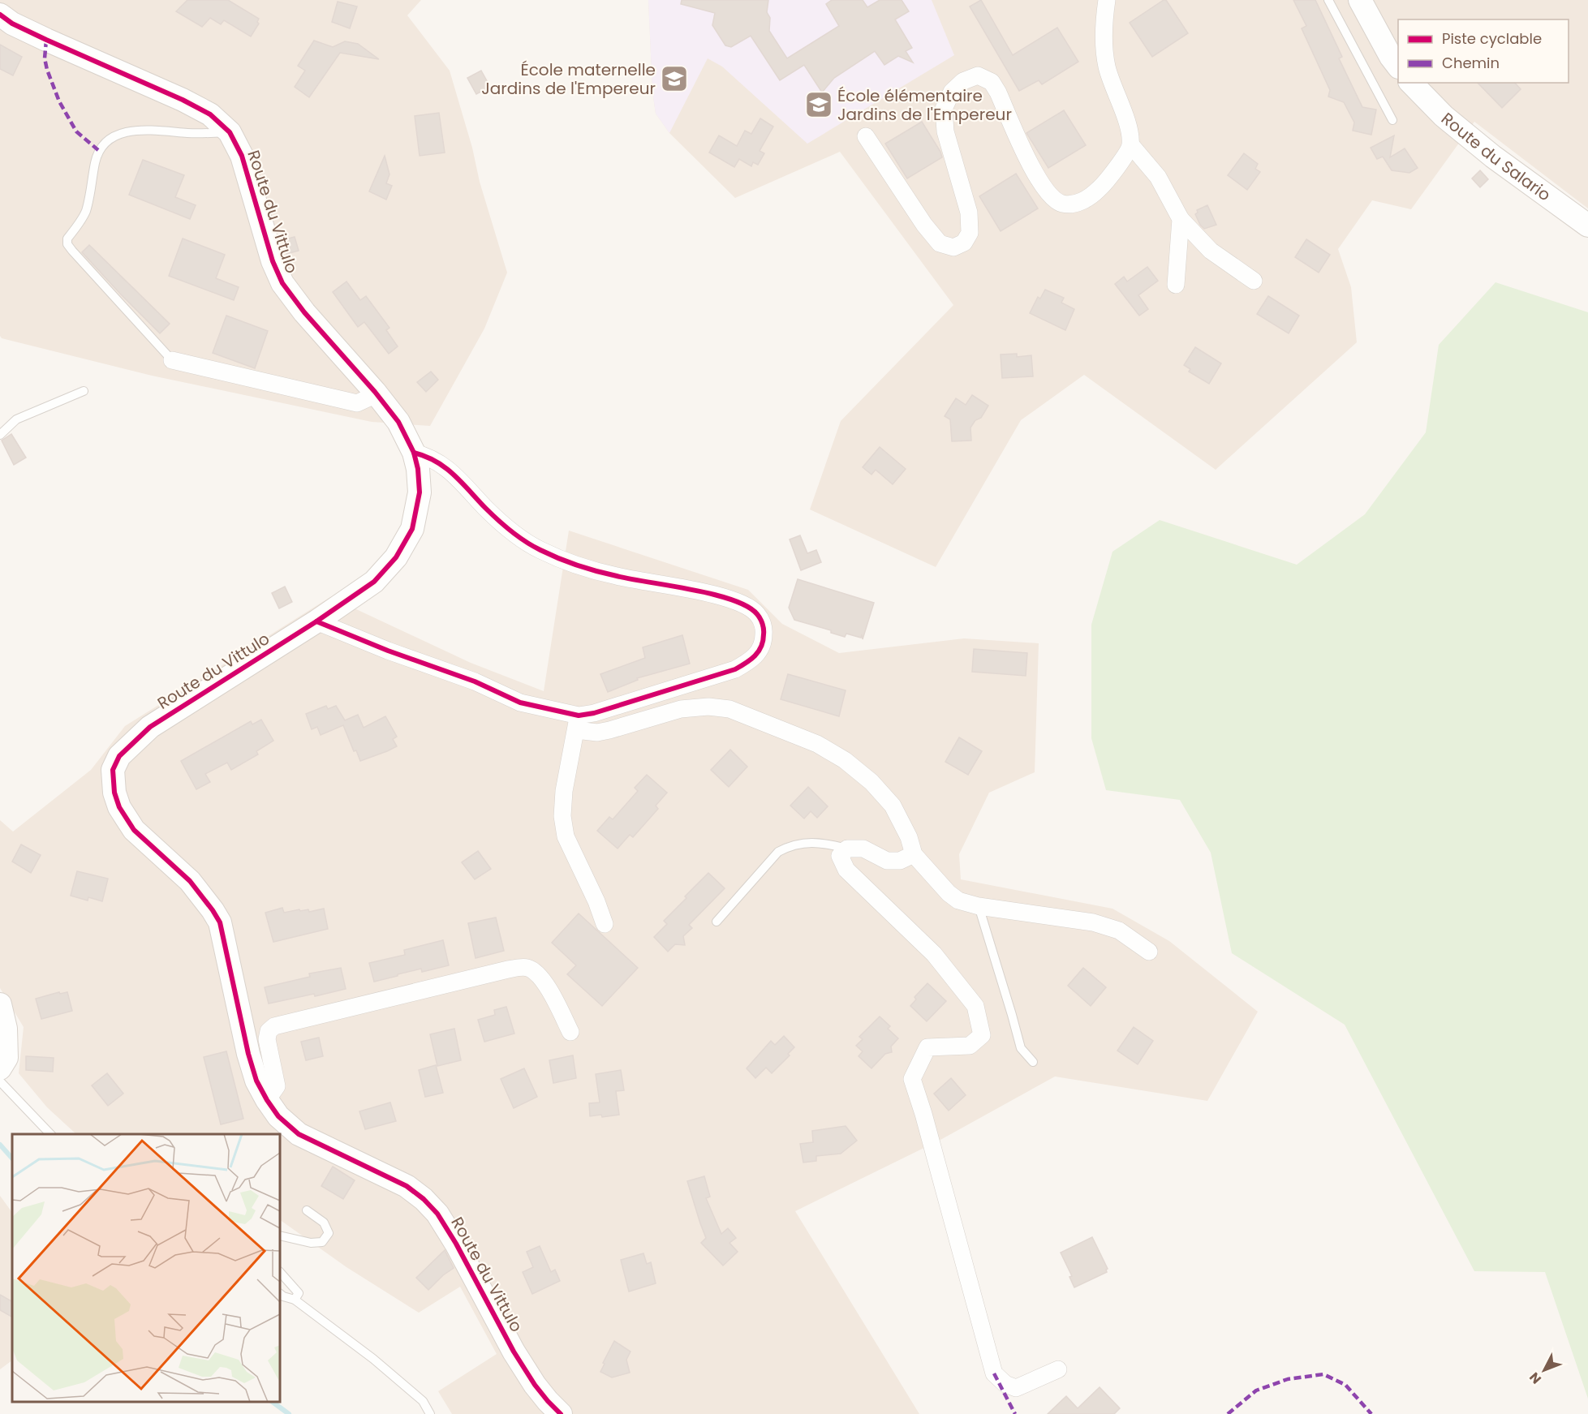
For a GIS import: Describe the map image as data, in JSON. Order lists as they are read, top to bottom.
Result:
{
  "streets": {
    "street": ["Route du Salario", "Route du Vittulo"]
  },
  "places": {
    "school or university": ["École maternelle Jardins de l'Empereur", "École élémentaire Jardins de l'Empereur"]
  },
  "legend": ["Piste cyclable", "Chemin"],
  "north": "bottom left"
}
